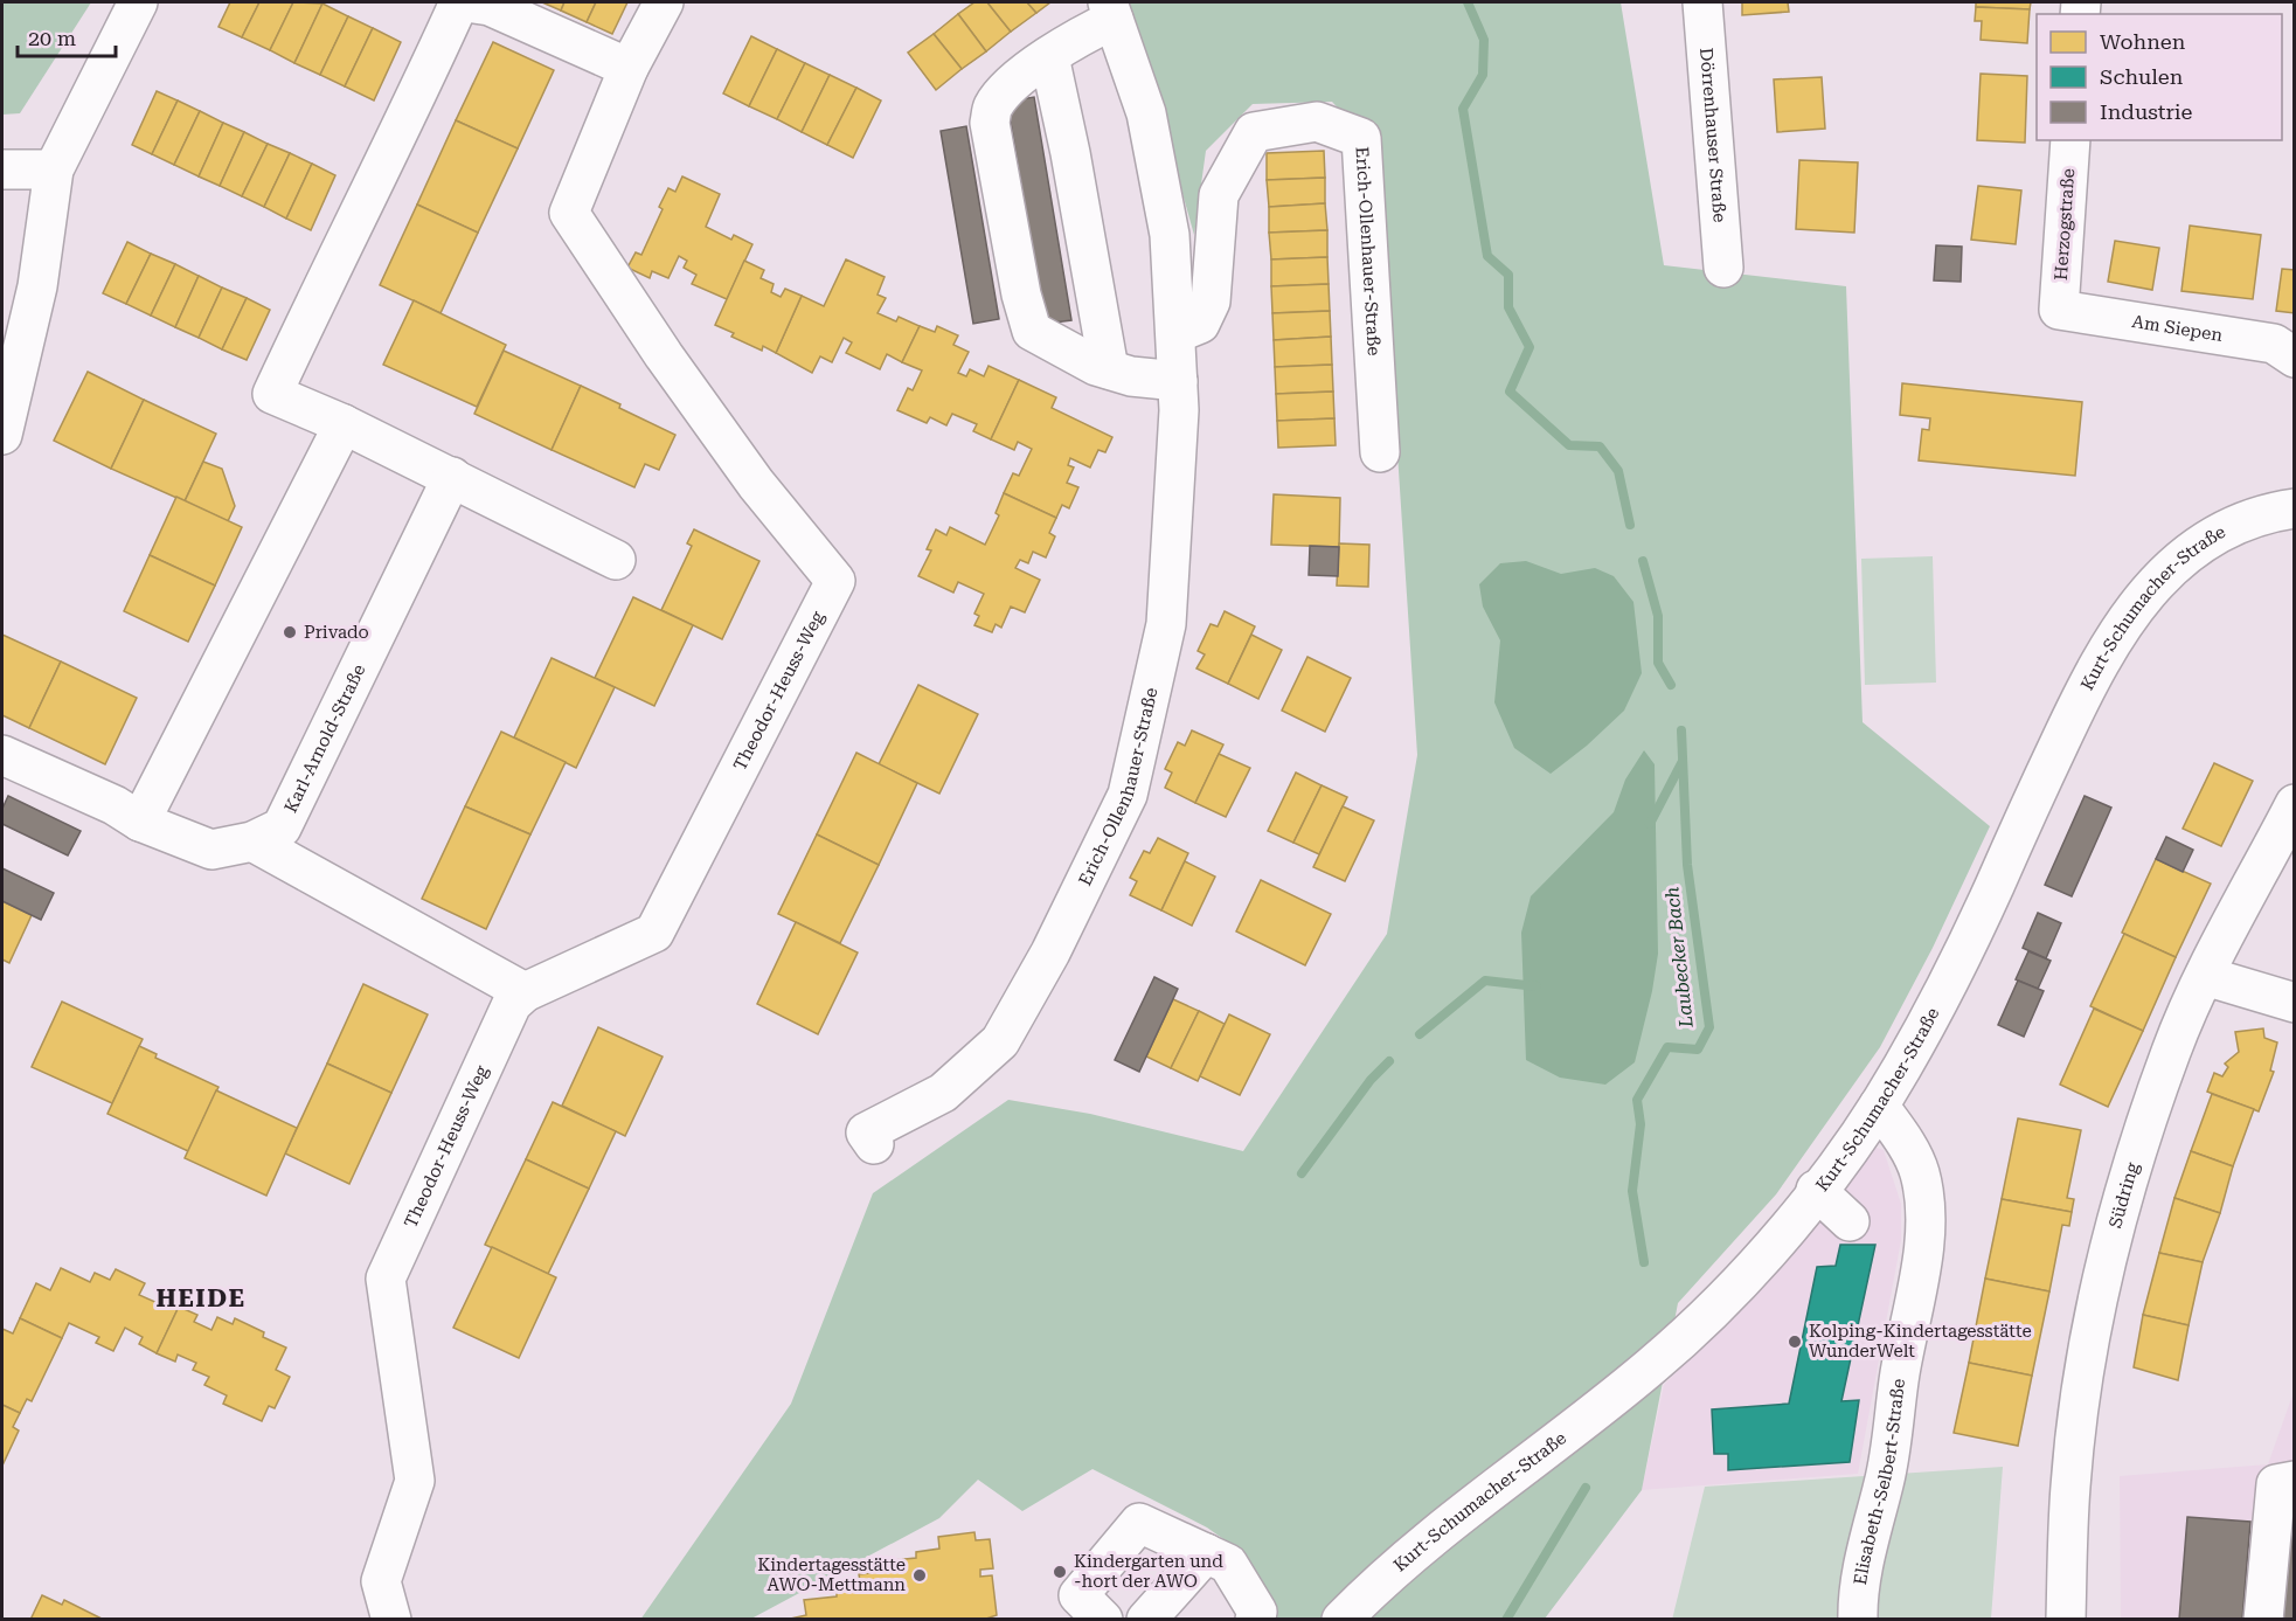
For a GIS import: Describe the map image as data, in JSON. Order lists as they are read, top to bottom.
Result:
{
  "streets": {
    "street": [
      "Dörrenhauser Straße",
      "Herzogstraße",
      "Erich-Ollenhauer-Straße",
      "Am Siepen",
      "Kurt-Schumacher-Straße",
      "Theodor-Heuss-Weg",
      "Karl-Arnold-Straße",
      "Südring",
      "Elisabeth-Selbert-Straße"
    ]
  },
  "crossings": [
    ["Herzogstraße", "Am Siepen"],
    ["Kurt-Schumacher-Straße", "Elisabeth-Selbert-Straße"]
  ],
  "districts": ["HEIDE"],
  "water": ["Laubecker Bach"],
  "places": [
    "Privado",
    "Kolping-Kindertagesstätte WunderWelt",
    "Kindergarten und -hort der AWO",
    "Kindertagesstätte AWO-Mettmann"
  ],
  "legend": ["Wohnen", "Schulen", "Industrie"],
  "scale_bar": "20 m"
}
